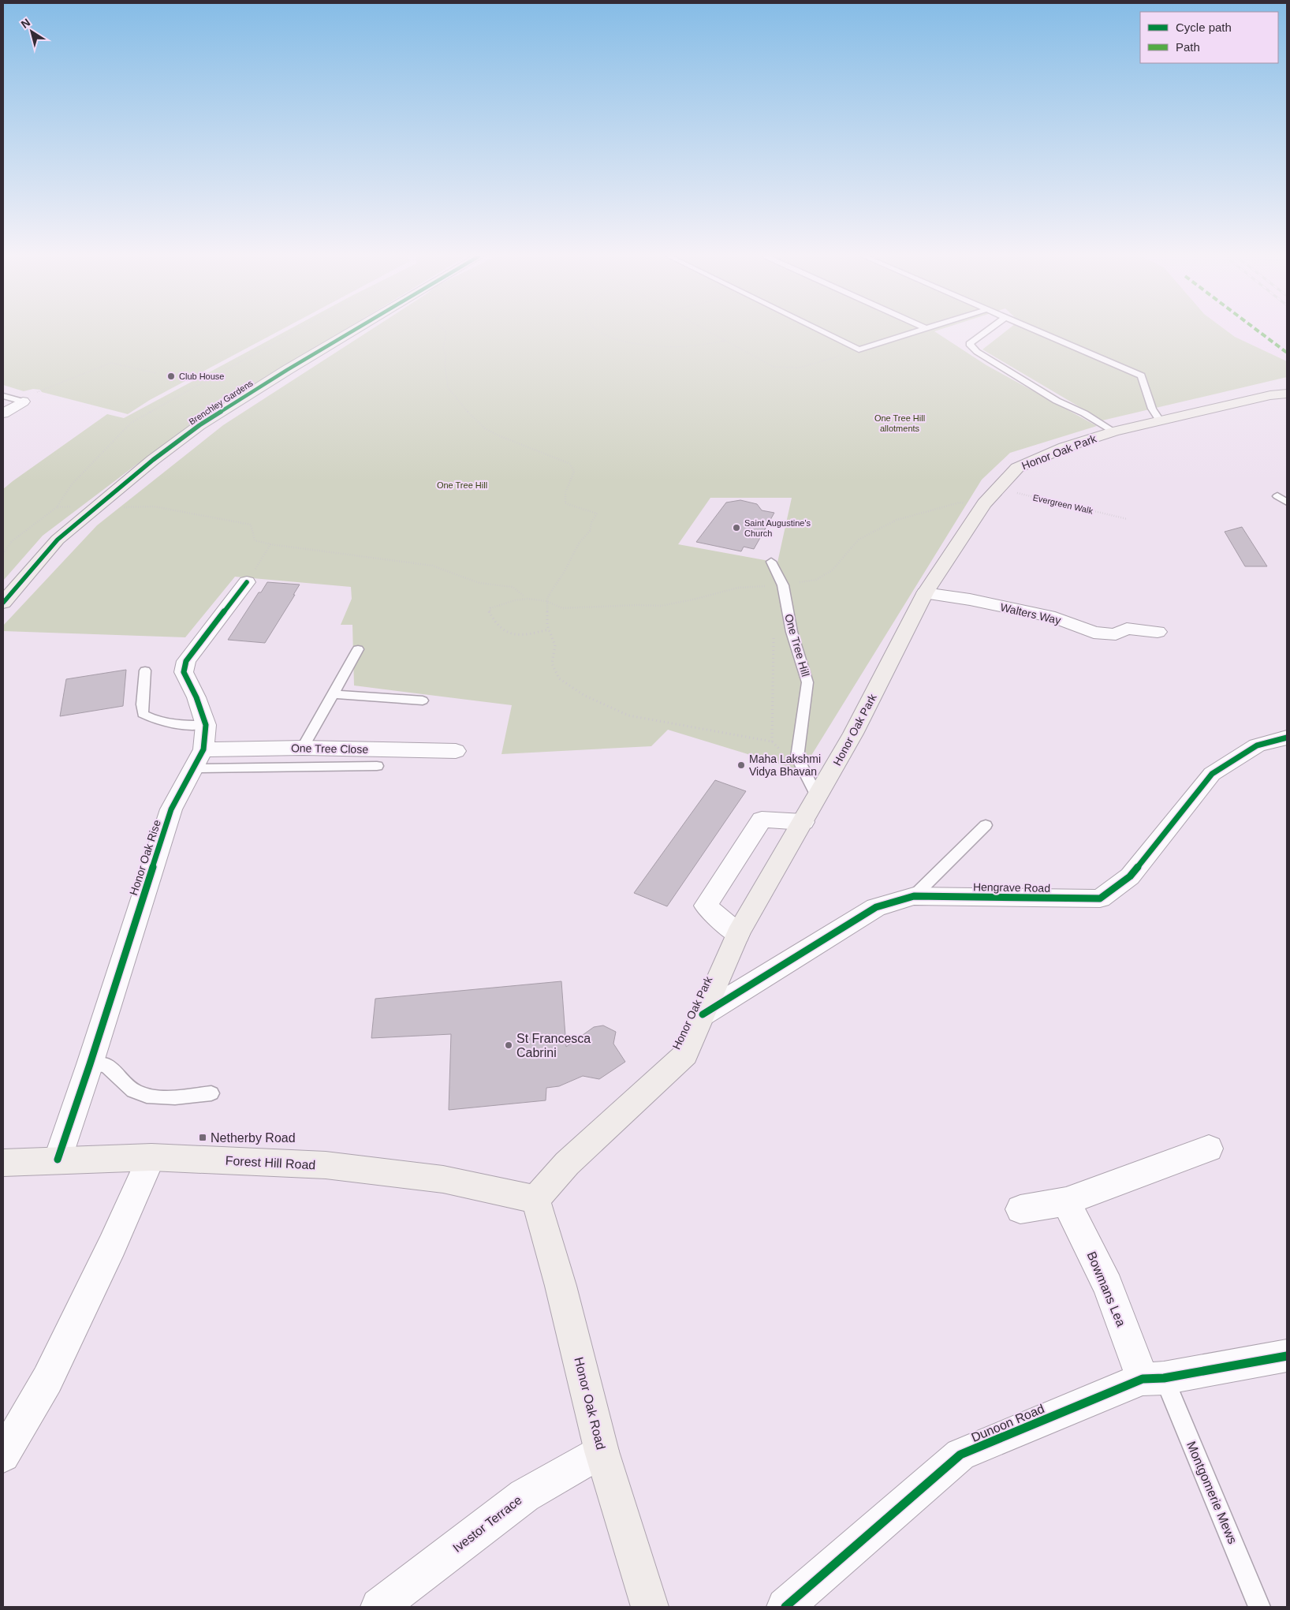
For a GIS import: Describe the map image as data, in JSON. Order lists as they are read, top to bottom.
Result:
{
  "streets": {
    "main road": [
      "Brenchley Gardens",
      "Honor Oak Park",
      "Forest Hill Road",
      "Honor Oak Road"
    ],
    "street": [
      "Walters Way",
      "One Tree Close",
      "Honor Oak Rise",
      "Hengrave Road",
      "Bowmans Lea",
      "Dunoon Road",
      "Ivestor Terrace"
    ],
    "lane": ["One Tree Hill", "Montgomerie Mews"],
    "path": ["Evergreen Walk"]
  },
  "crossings": [
    ["Honor Oak Park", "Evergreen Walk"],
    ["Honor Oak Park", "Walters Way"],
    ["Honor Oak Park", "One Tree Hill"],
    ["Honor Oak Park", "Hengrave Road"],
    ["Honor Oak Park", "Forest Hill Road"],
    ["Honor Oak Park", "Honor Oak Road"],
    ["One Tree Close", "Honor Oak Rise"],
    ["Honor Oak Rise", "Forest Hill Road"],
    ["Forest Hill Road", "Honor Oak Road"],
    ["Bowmans Lea", "Dunoon Road"],
    ["Bowmans Lea", "Montgomerie Mews"],
    ["Honor Oak Road", "Ivestor Terrace"],
    ["Dunoon Road", "Montgomerie Mews"]
  ],
  "parks": ["One Tree Hill allotments", "One Tree Hill"],
  "places": {
    "other": [
      "Club House",
      "Saint Augustine's Church",
      "Maha Lakshmi Vidya Bhavan",
      "St Francesca Cabrini"
    ],
    "transit": ["Netherby Road"]
  },
  "legend": ["Cycle path", "Path"],
  "north": "top left"
}
